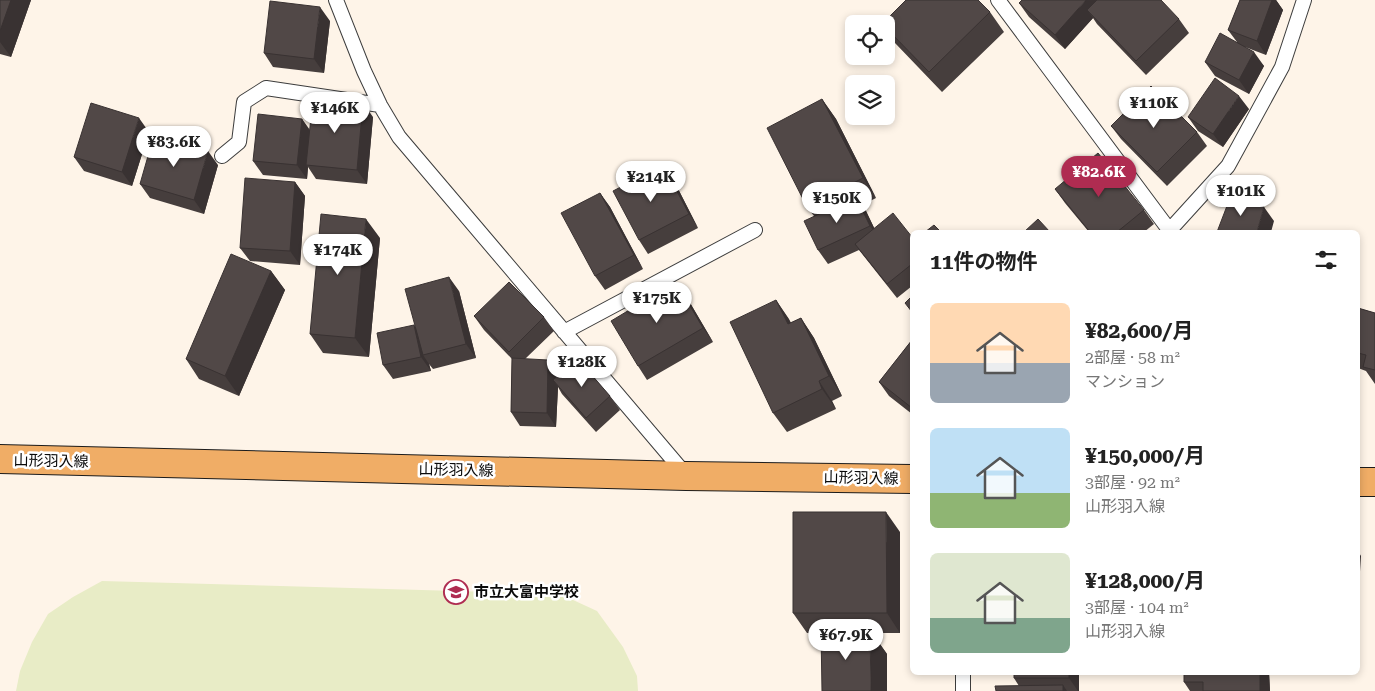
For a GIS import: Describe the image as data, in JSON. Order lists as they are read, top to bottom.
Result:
{
  "streets": {
    "main road": ["山形羽入線"]
  },
  "places": {
    "school or university": ["市立大富中学校"]
  },
  "page": {
    "price": [
      "¥110K",
      "¥146K",
      "¥83.6K",
      "¥82.6K",
      "¥214K",
      "¥101K",
      "¥150K",
      "¥174K",
      "¥175K",
      "¥128K",
      "¥67.9K"
    ],
    "heading": "11件の物件",
    "list": [
      {
        "name": "¥82,600/月",
        "note": "2部屋 · 58 m² · マンション"
      },
      {
        "name": "¥150,000/月",
        "note": "3部屋 · 92 m² · 山形羽入線"
      },
      {
        "name": "¥128,000/月",
        "note": "3部屋 · 104 m² · 山形羽入線"
      }
    ]
  }
}
